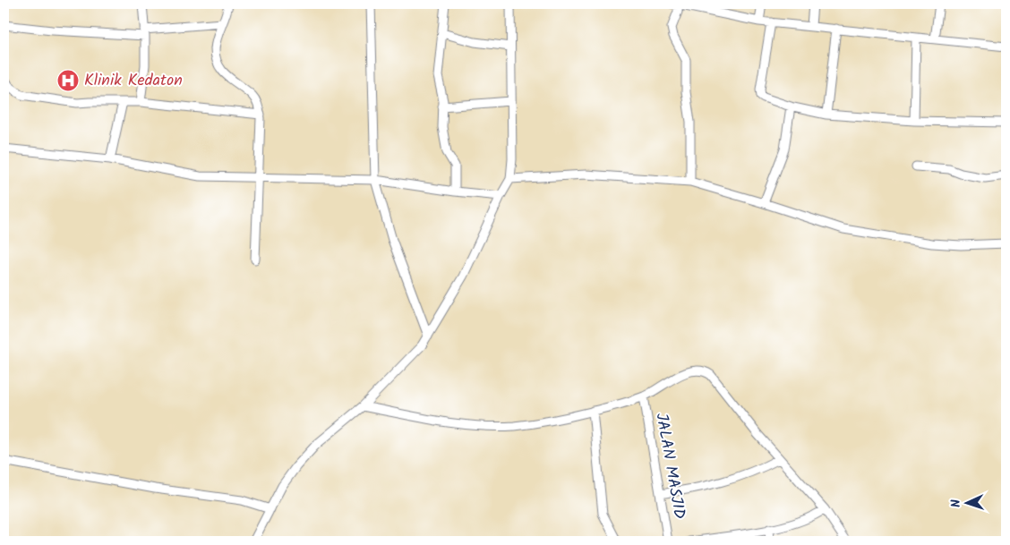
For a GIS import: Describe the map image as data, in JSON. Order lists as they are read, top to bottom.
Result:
{
  "streets": {
    "street": ["JALAN MASJID"]
  },
  "places": {
    "hospital": ["Klinik Kedaton"]
  },
  "north": "left"
}
